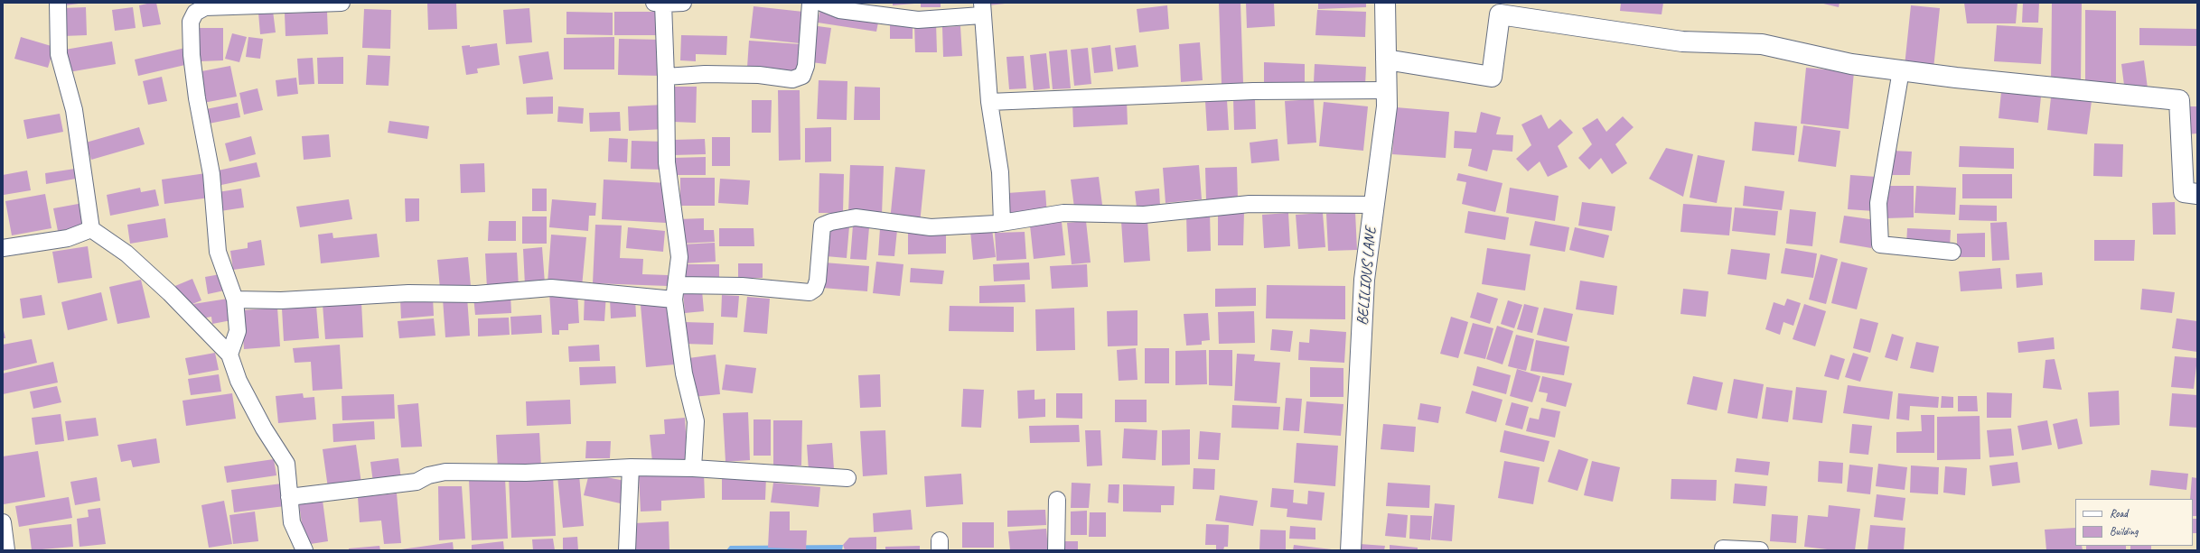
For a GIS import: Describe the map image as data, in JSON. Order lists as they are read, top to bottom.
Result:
{
  "streets": {
    "street": ["BELILIOUS LANE"]
  },
  "legend": ["Road", "Building"]
}
